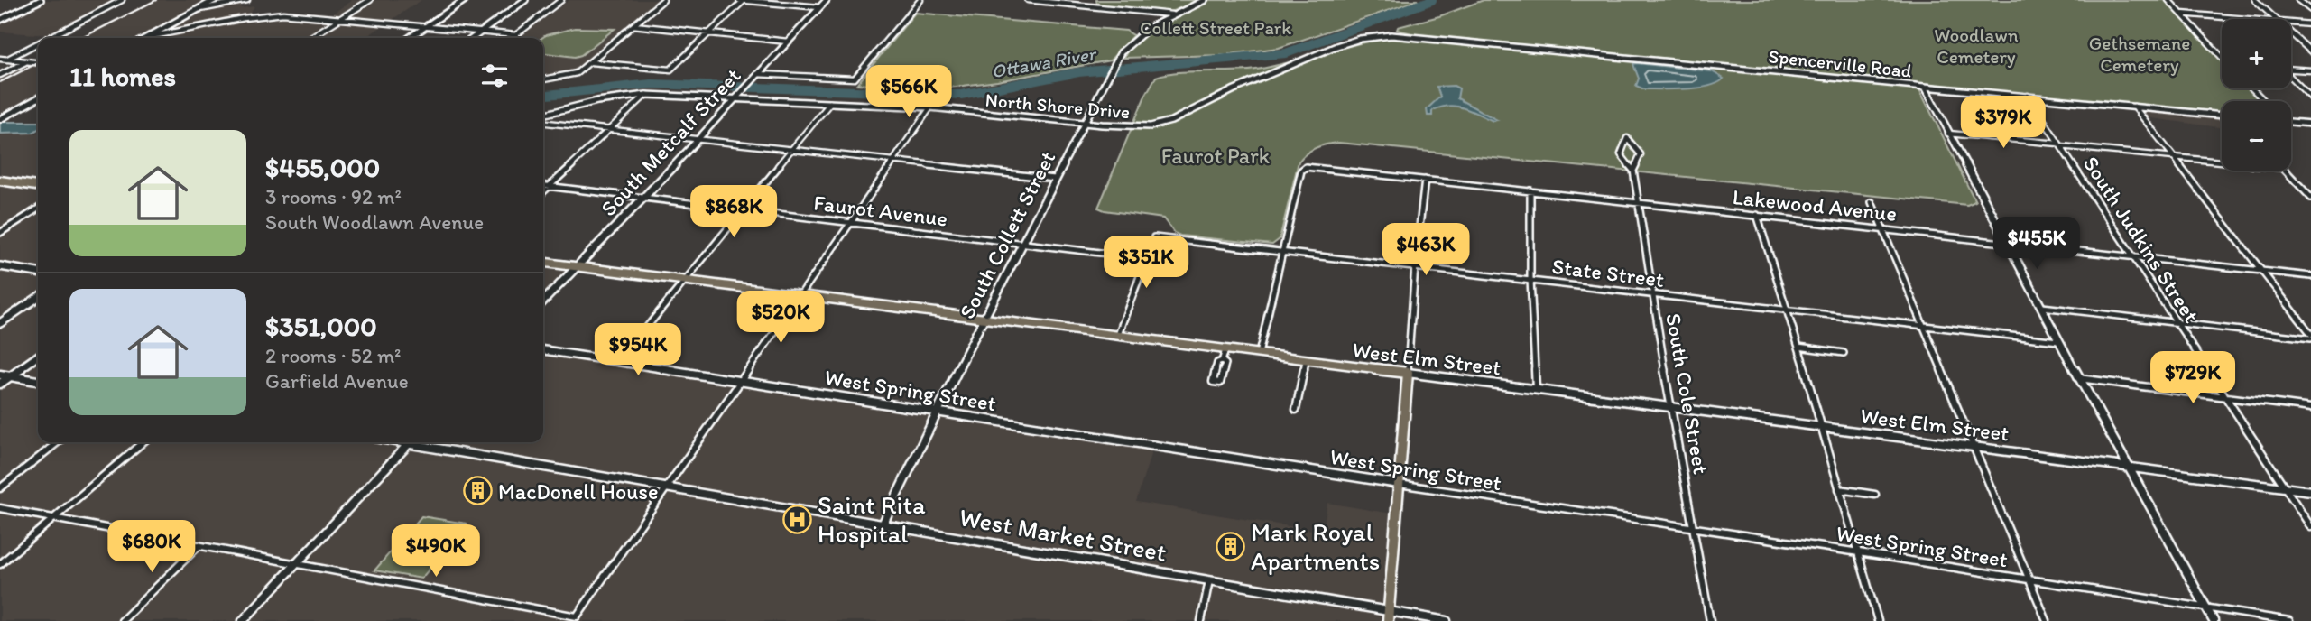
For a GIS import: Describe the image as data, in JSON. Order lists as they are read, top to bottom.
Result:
{
  "streets": {
    "main road": ["West Elm Street"],
    "street": [
      "Spencerville Road",
      "North Shore Drive",
      "South Metcalf Street",
      "Lakewood Avenue",
      "Faurot Avenue",
      "South Collett Street",
      "South Judkins Street",
      "State Street",
      "West Spring Street",
      "South Cole Street",
      "West Market Street"
    ]
  },
  "crossings": [
    ["Spencerville Road", "North Shore Drive"],
    ["Spencerville Road", "South Judkins Street"],
    ["North Shore Drive", "South Metcalf Street"],
    ["North Shore Drive", "South Collett Street"],
    ["South Metcalf Street", "Faurot Avenue"],
    ["South Metcalf Street", "West Elm Street"],
    ["Lakewood Avenue", "South Judkins Street"],
    ["Lakewood Avenue", "State Street"],
    ["Lakewood Avenue", "South Cole Street"],
    ["Faurot Avenue", "South Collett Street"],
    ["Faurot Avenue", "State Street"],
    ["South Collett Street", "West Elm Street"],
    ["South Collett Street", "West Spring Street"],
    ["South Collett Street", "West Market Street"],
    ["South Judkins Street", "West Elm Street"],
    ["State Street", "South Cole Street"],
    ["West Elm Street", "South Cole Street"],
    ["West Spring Street", "South Cole Street"]
  ],
  "water": ["Ottawa River"],
  "parks": [
    "Collett Street Park",
    "Woodlawn Cemetery",
    "Gethsemane Cemetery",
    "Faurot Park"
  ],
  "places": {
    "building": ["MacDonell House", "Mark Royal Apartments"],
    "hospital": ["Saint Rita Hospital"]
  },
  "page": {
    "map_buttons": ["+", "−"],
    "heading": "11 homes",
    "price": [
      "$566K",
      "$379K",
      "$868K",
      "$455K",
      "$463K",
      "$351K",
      "$520K",
      "$954K",
      "$729K",
      "$680K",
      "$490K"
    ],
    "list": [
      {
        "name": "$455,000",
        "note": "3 rooms · 92 m² · South Woodlawn Avenue"
      },
      {
        "name": "$351,000",
        "note": "2 rooms · 52 m² · Garfield Avenue"
      }
    ]
  }
}
